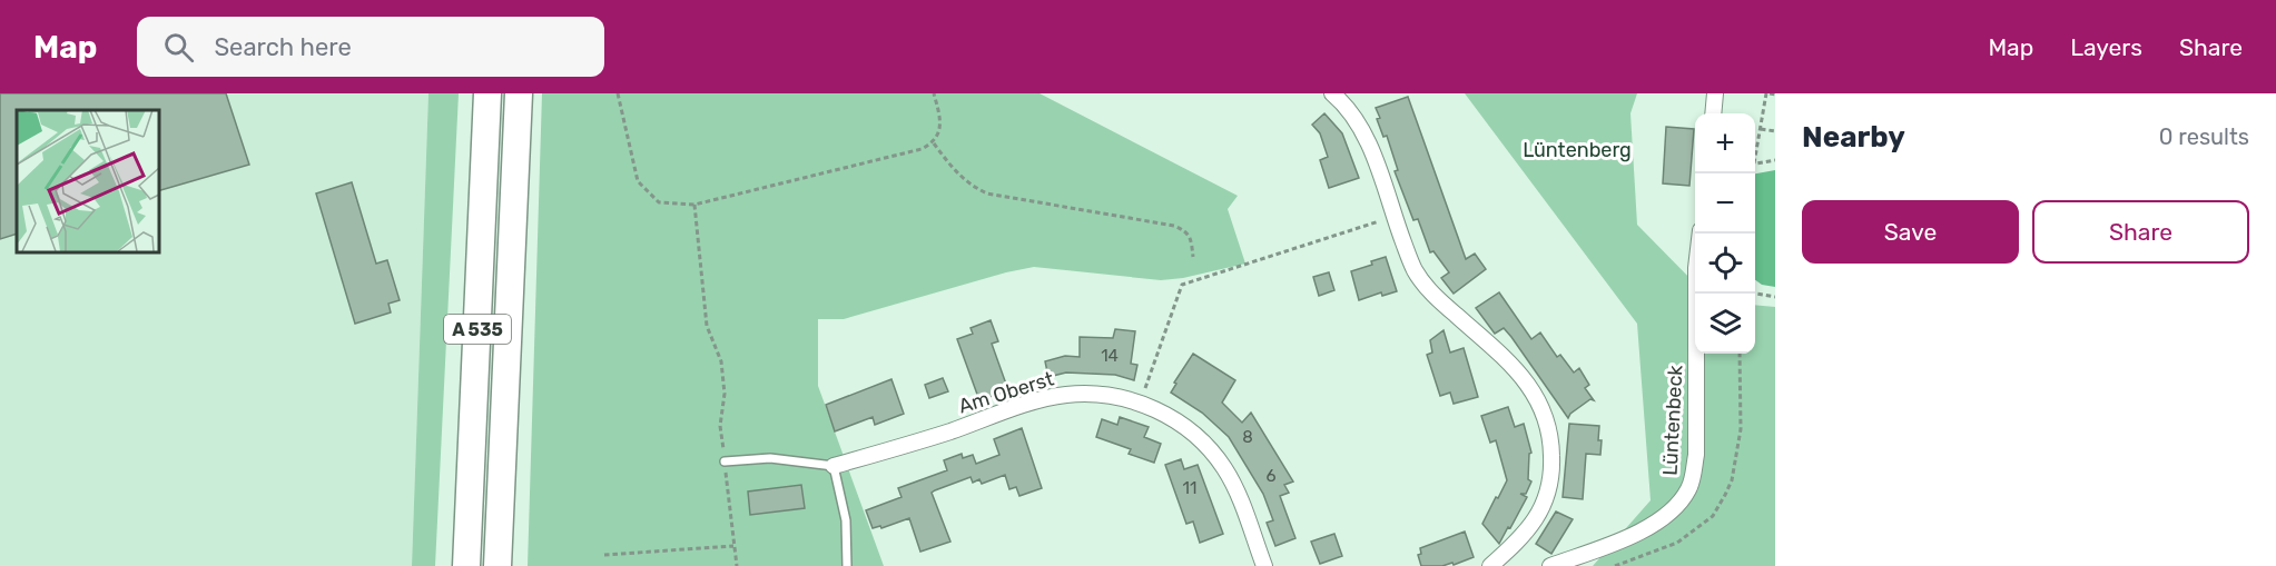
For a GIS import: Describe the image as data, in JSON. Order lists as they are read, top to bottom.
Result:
{
  "streets": {
    "highway": ["A 535"],
    "street": ["Am Oberst", "Lüntenbeck"]
  },
  "parks": ["Lüntenberg"],
  "house_numbers": [
    "14",
    "8",
    "6",
    "11"
  ],
  "page": {
    "header": "Map",
    "search": "Search here",
    "nav": ["Map", "Layers", "Share"],
    "heading": ["Nearby", "0 results"],
    "map_buttons": ["+", "−"],
    "buttons": ["Save", "Share"]
  }
}
